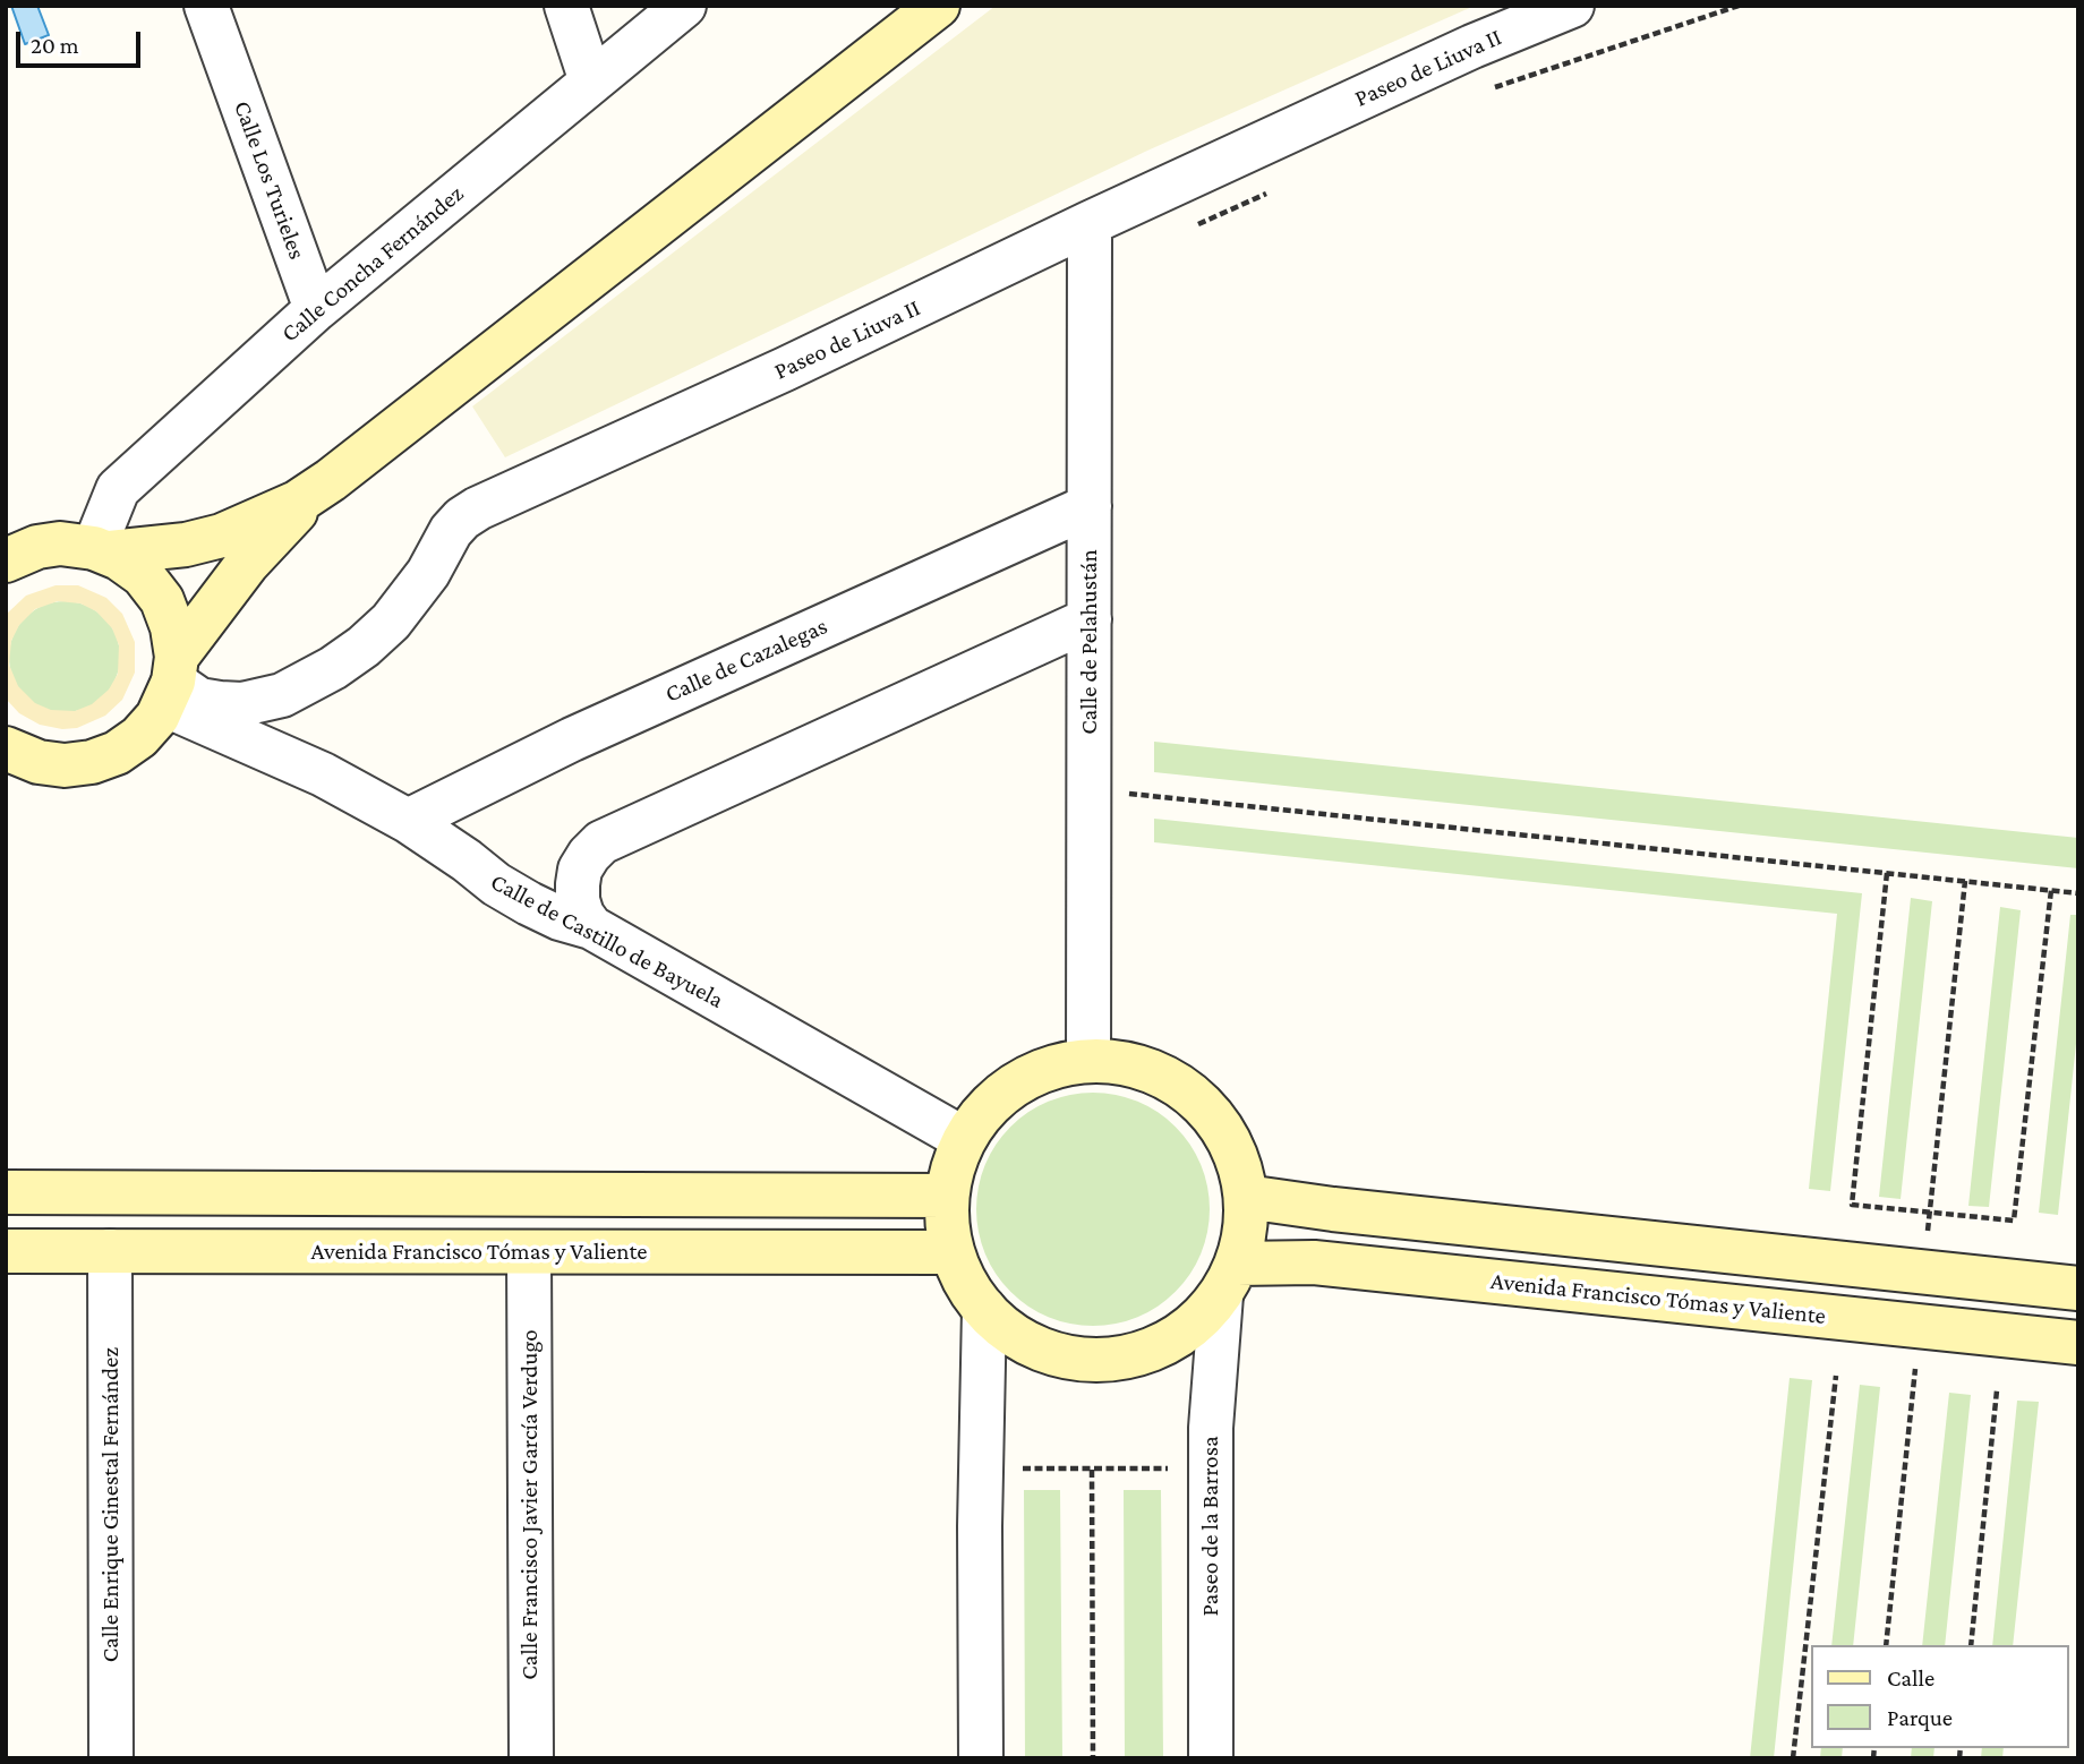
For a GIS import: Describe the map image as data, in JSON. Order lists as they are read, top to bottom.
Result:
{
  "streets": {
    "street": [
      "Paseo de Liuva II",
      "Calle Los Turieles",
      "Calle Concha Fernández",
      "Calle de Pelahustán",
      "Calle de Cazalegas",
      "Calle de Castillo de Bayuela",
      "Avenida Francisco Tómas y Valiente",
      "Calle Enrique Ginestal Fernández",
      "Calle Francisco Javier García Verdugo",
      "Paseo de la Barrosa"
    ]
  },
  "crossings": [
    ["Paseo de Liuva II", "Calle de Pelahustán"],
    ["Paseo de Liuva II", "Calle de Castillo de Bayuela"],
    ["Calle Los Turieles", "Calle Concha Fernández"],
    ["Calle de Pelahustán", "Calle de Cazalegas"],
    ["Calle de Cazalegas", "Calle de Castillo de Bayuela"],
    ["Avenida Francisco Tómas y Valiente", "Calle Enrique Ginestal Fernández"],
    ["Avenida Francisco Tómas y Valiente", "Calle Francisco Javier García Verdugo"],
    ["Avenida Francisco Tómas y Valiente", "Paseo de la Barrosa"]
  ],
  "legend": ["Calle", "Parque"],
  "scale_bar": "20 m"
}
